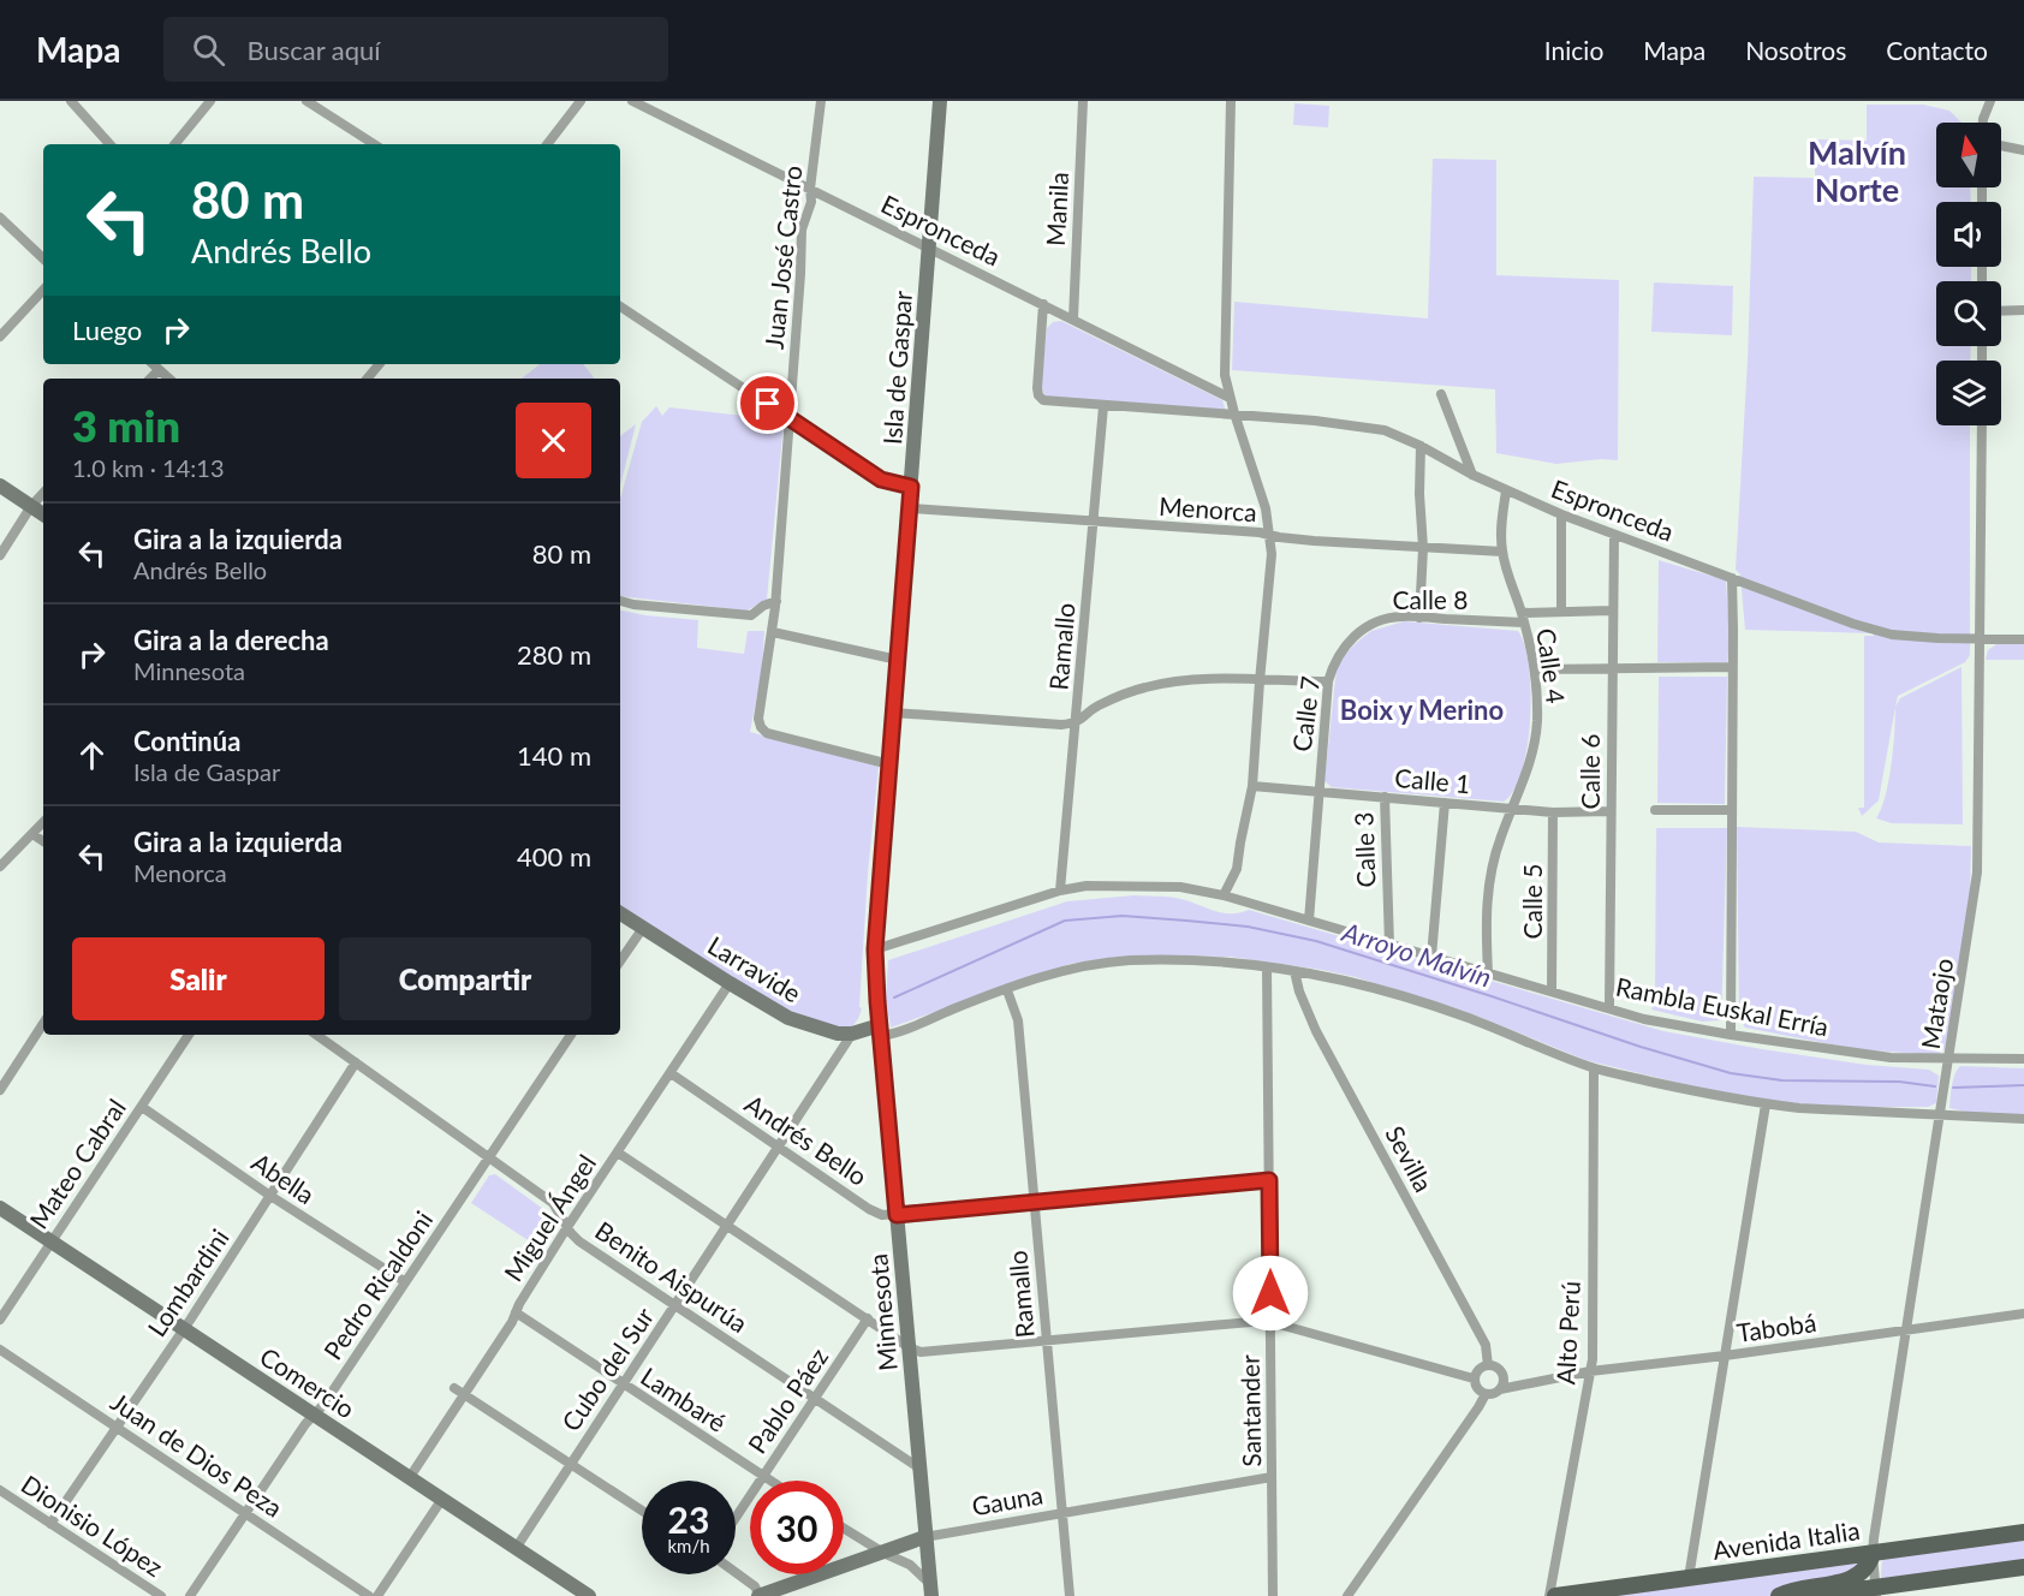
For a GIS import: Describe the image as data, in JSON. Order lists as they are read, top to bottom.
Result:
{
  "streets": {
    "main road": ["Avenida Italia"],
    "street": [
      "Manila",
      "Espronceda",
      "Juan José Castro",
      "Isla de Gaspar",
      "Menorca",
      "Calle 8",
      "Ramallo",
      "Calle 4",
      "Calle 7",
      "Calle 6",
      "Calle 1",
      "Calle 3",
      "Calle 5",
      "Larravide",
      "Mataojo",
      "Rambla Euskal Erría",
      "Andrés Bello",
      "Sevilla",
      "Mateo Cabral",
      "Abella",
      "Miguel Ángel",
      "Benito Aispurúa",
      "Lombardini",
      "Pedro Ricaldoni",
      "Minnesota",
      "Tabobá",
      "Alto Perú",
      "Cubo del Sur",
      "Comercio",
      "Lambaré",
      "Pablo Páez",
      "Santander",
      "Juan de Dios Peza",
      "Gauna",
      "Dionisio López"
    ]
  },
  "crossings": [
    ["Manila", "Espronceda"],
    ["Espronceda", "Juan José Castro"],
    ["Espronceda", "Isla de Gaspar"],
    ["Espronceda", "Ramallo"],
    ["Espronceda", "Calle 4"],
    ["Espronceda", "Calle 6"],
    ["Espronceda", "Mataojo"],
    ["Juan José Castro", "Isla de Gaspar"],
    ["Isla de Gaspar", "Menorca"],
    ["Isla de Gaspar", "Larravide"],
    ["Isla de Gaspar", "Rambla Euskal Erría"],
    ["Isla de Gaspar", "Minnesota"],
    ["Menorca", "Ramallo"],
    ["Menorca", "Calle 4"],
    ["Calle 8", "Calle 4"],
    ["Calle 8", "Calle 7"],
    ["Calle 8", "Calle 6"],
    ["Calle 8", "Calle 1"],
    ["Calle 8", "Calle 3"],
    ["Ramallo", "Rambla Euskal Erría"],
    ["Ramallo", "Andrés Bello"],
    ["Ramallo", "Gauna"],
    ["Calle 4", "Calle 7"],
    ["Calle 4", "Calle 1"],
    ["Calle 4", "Calle 3"],
    ["Calle 4", "Rambla Euskal Erría"],
    ["Calle 7", "Calle 1"],
    ["Calle 7", "Calle 3"],
    ["Calle 7", "Rambla Euskal Erría"],
    ["Calle 6", "Calle 1"],
    ["Calle 6", "Rambla Euskal Erría"],
    ["Calle 1", "Calle 3"],
    ["Calle 1", "Calle 5"],
    ["Calle 3", "Rambla Euskal Erría"],
    ["Calle 5", "Rambla Euskal Erría"],
    ["Larravide", "Miguel Ángel"],
    ["Larravide", "Minnesota"],
    ["Larravide", "Cubo del Sur"],
    ["Mataojo", "Rambla Euskal Erría"],
    ["Mataojo", "Tabobá"],
    ["Mataojo", "Avenida Italia"],
    ["Andrés Bello", "Miguel Ángel"],
    ["Andrés Bello", "Minnesota"],
    ["Andrés Bello", "Cubo del Sur"],
    ["Andrés Bello", "Santander"],
    ["Sevilla", "Tabobá"],
    ["Mateo Cabral", "Abella"],
    ["Mateo Cabral", "Comercio"],
    ["Abella", "Lombardini"],
    ["Abella", "Pedro Ricaldoni"],
    ["Miguel Ángel", "Benito Aispurúa"],
    ["Miguel Ángel", "Comercio"],
    ["Miguel Ángel", "Lambaré"],
    ["Benito Aispurúa", "Lombardini"],
    ["Benito Aispurúa", "Pedro Ricaldoni"],
    ["Benito Aispurúa", "Minnesota"],
    ["Benito Aispurúa", "Cubo del Sur"],
    ["Benito Aispurúa", "Pablo Páez"],
    ["Lombardini", "Comercio"],
    ["Lombardini", "Juan de Dios Peza"],
    ["Lombardini", "Dionisio López"],
    ["Pedro Ricaldoni", "Comercio"],
    ["Pedro Ricaldoni", "Juan de Dios Peza"],
    ["Minnesota", "Gauna"],
    ["Tabobá", "Alto Perú"],
    ["Cubo del Sur", "Comercio"],
    ["Cubo del Sur", "Lambaré"],
    ["Lambaré", "Pablo Páez"],
    ["Santander", "Gauna"]
  ],
  "districts": ["Malvín Norte", "Boix y Merino"],
  "water": ["Arroyo Malvín"],
  "north": "top",
  "page": {
    "header": "Mapa",
    "search": "Buscar aquí",
    "nav": [
      "Inicio",
      "Mapa",
      "Nosotros",
      "Contacto"
    ],
    "turn": ["80 m", "Andrés Bello"],
    "then": "Luego",
    "heading": ["3 min", "1.0 km · 14:13"],
    "list": [
      {
        "name": "Gira a la izquierda",
        "note": "Andrés Bello",
        "value": "80 m"
      },
      {
        "name": "Gira a la derecha",
        "note": "Minnesota",
        "value": "280 m"
      },
      {
        "name": "Continúa",
        "note": "Isla de Gaspar",
        "value": "140 m"
      },
      {
        "name": "Gira a la izquierda",
        "note": "Menorca",
        "value": "400 m"
      }
    ],
    "buttons": ["Salir", "Compartir"],
    "speed": "23 km/h",
    "limit": "30"
  }
}
